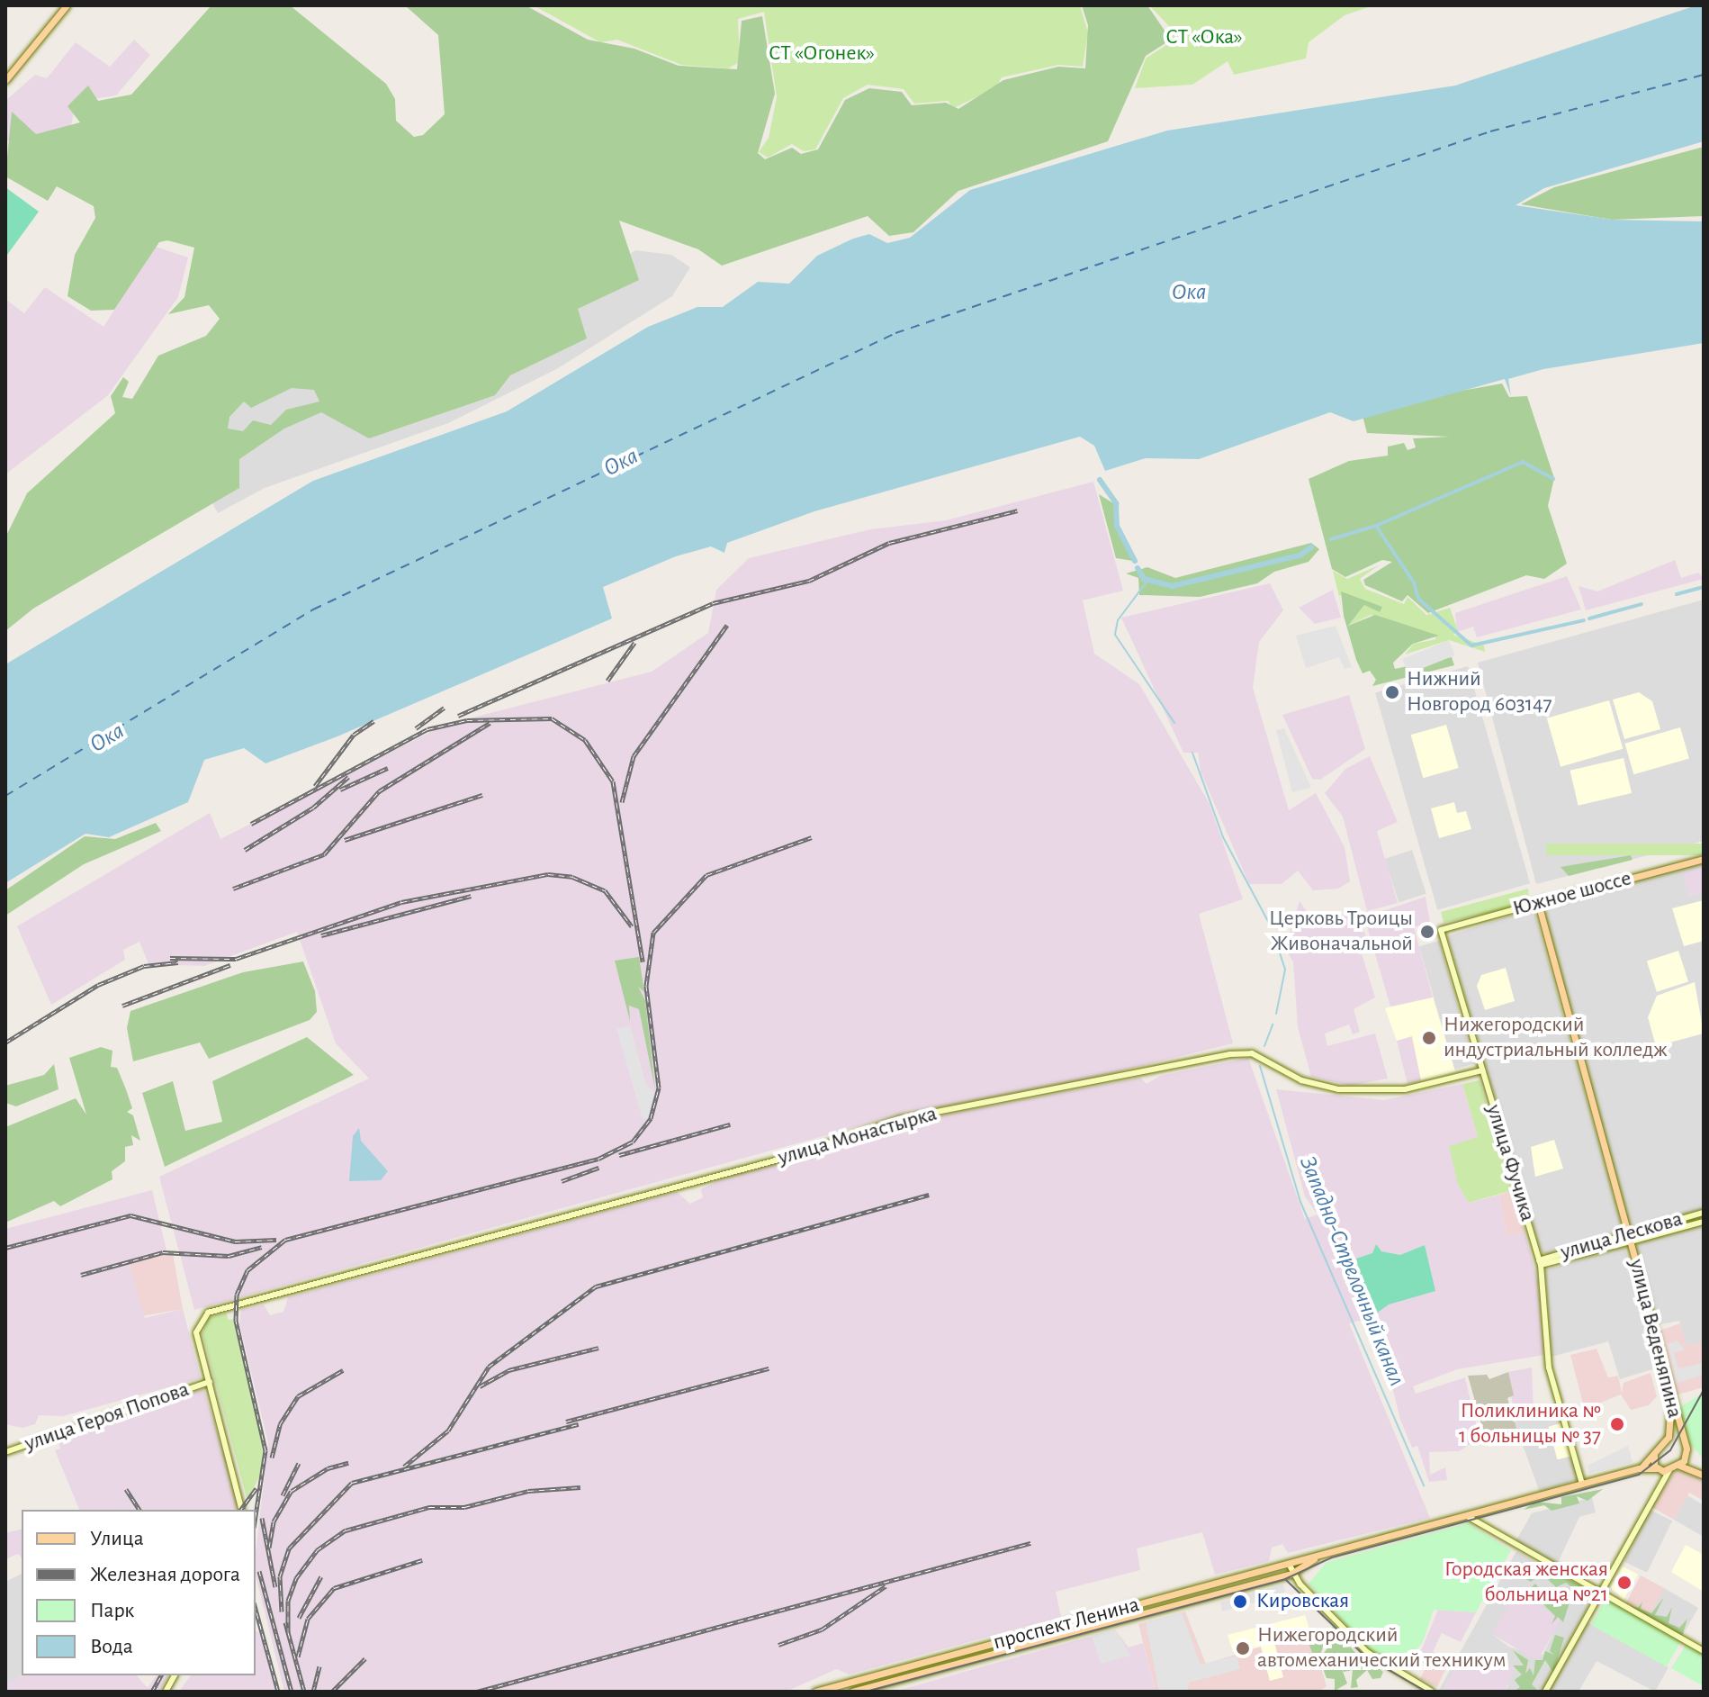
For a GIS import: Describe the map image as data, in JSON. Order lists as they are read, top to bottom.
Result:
{
  "streets": {
    "main road": ["Южное шоссе", "улица Веденяпина", "проспект Ленина"],
    "street": [
      "улица Монастырка",
      "улица Фучика",
      "улица Лескова",
      "улица Героя Попова"
    ]
  },
  "crossings": [
    ["Южное шоссе", "улица Фучика"],
    ["Южное шоссе", "улица Веденяпина"],
    ["улица Монастырка", "улица Фучика"],
    ["улица Монастырка", "улица Героя Попова"],
    ["улица Фучика", "улица Лескова"],
    ["улица Фучика", "проспект Ленина"],
    ["улица Лескова", "улица Веденяпина"],
    ["улица Веденяпина", "проспект Ленина"]
  ],
  "water": ["Ока", "Западно-Стрелочный канал"],
  "parks": ["СТ «Ока»", "СТ «Огонек»"],
  "places": [
    "Нижний Новгород 603147",
    "Церковь Троицы Живоначальной",
    "Нижегородский индустриальный колледж",
    "Поликлиника № 1 больницы № 37",
    "Городская женская больница №21",
    "Кировская",
    "Нижегородский автомеханический техникум"
  ],
  "legend": [
    "Улица",
    "Железная дорога",
    "Парк",
    "Вода"
  ]
}
